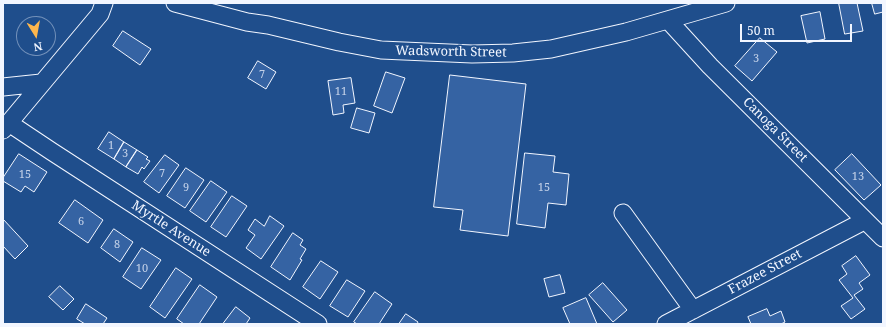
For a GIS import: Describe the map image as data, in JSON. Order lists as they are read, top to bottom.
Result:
{
  "streets": {
    "street": [
      "Wadsworth Street",
      "Canoga Street",
      "Myrtle Avenue",
      "Frazee Street"
    ]
  },
  "crossings": [
    ["Wadsworth Street", "Canoga Street"],
    ["Canoga Street", "Frazee Street"]
  ],
  "house_numbers": [
    "3",
    "7",
    "11",
    "1",
    "3",
    "7",
    "15",
    "13",
    "9",
    "15",
    "6",
    "8",
    "10"
  ],
  "scale_bar": "50 m",
  "north": "bottom"
}
